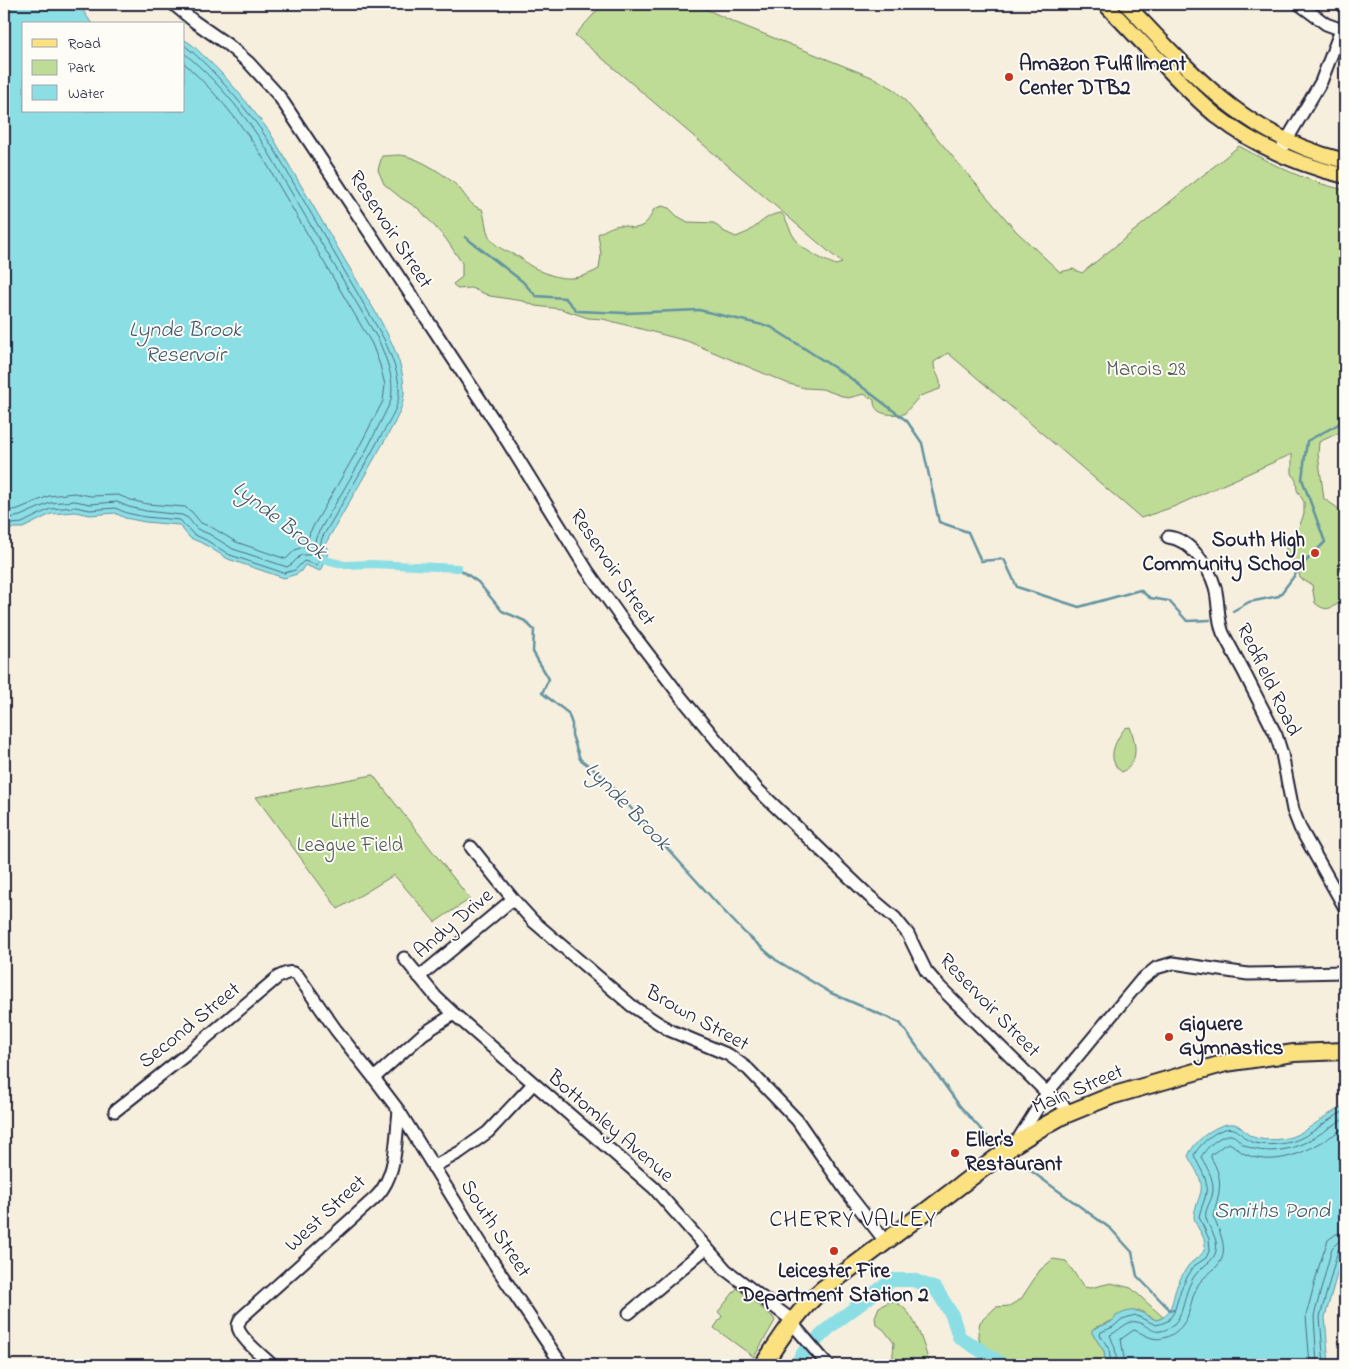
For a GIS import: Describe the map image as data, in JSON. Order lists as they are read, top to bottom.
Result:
{
  "streets": {
    "highway": ["Main Street"],
    "street": [
      "Reservoir Street",
      "Redfield Road",
      "Andy Drive",
      "Brown Street",
      "Second Street",
      "Bottomley Avenue",
      "West Street",
      "South Street"
    ]
  },
  "crossings": [
    ["Reservoir Street", "Main Street"],
    ["Andy Drive", "Brown Street"],
    ["Andy Drive", "Bottomley Avenue"],
    ["Brown Street", "Main Street"],
    ["Main Street", "Bottomley Avenue"],
    ["West Street", "South Street"]
  ],
  "districts": ["CHERRY VALLEY"],
  "water": ["Lynde Brook Reservoir", "Lynde Brook", "Smiths Pond"],
  "parks": ["Marois 28", "Little League Field"],
  "places": [
    "Amazon Fulfillment Center DTB2",
    "South High Community School",
    "Giguere Gymnastics",
    "Eller's Restaurant",
    "Leicester Fire Department Station 2"
  ],
  "legend": ["Road", "Park", "Water"]
}
